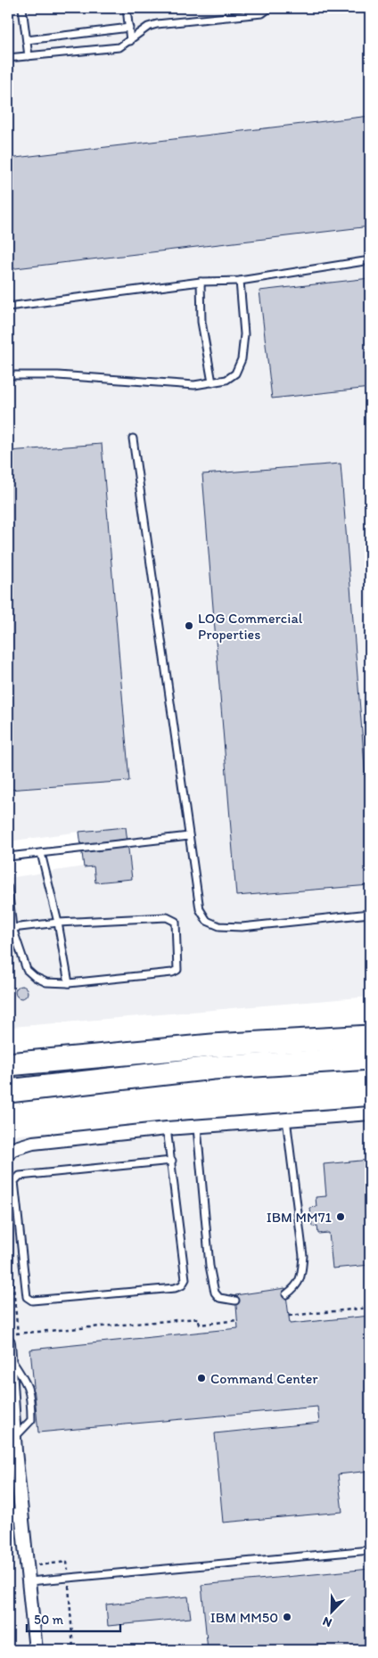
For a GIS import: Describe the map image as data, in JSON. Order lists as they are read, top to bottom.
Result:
{
  "places": [
    "LOG Commercial Properties",
    "IBM MM71",
    "Command Center",
    "IBM MM50"
  ],
  "scale_bar": "50 m",
  "north": "bottom left"
}
